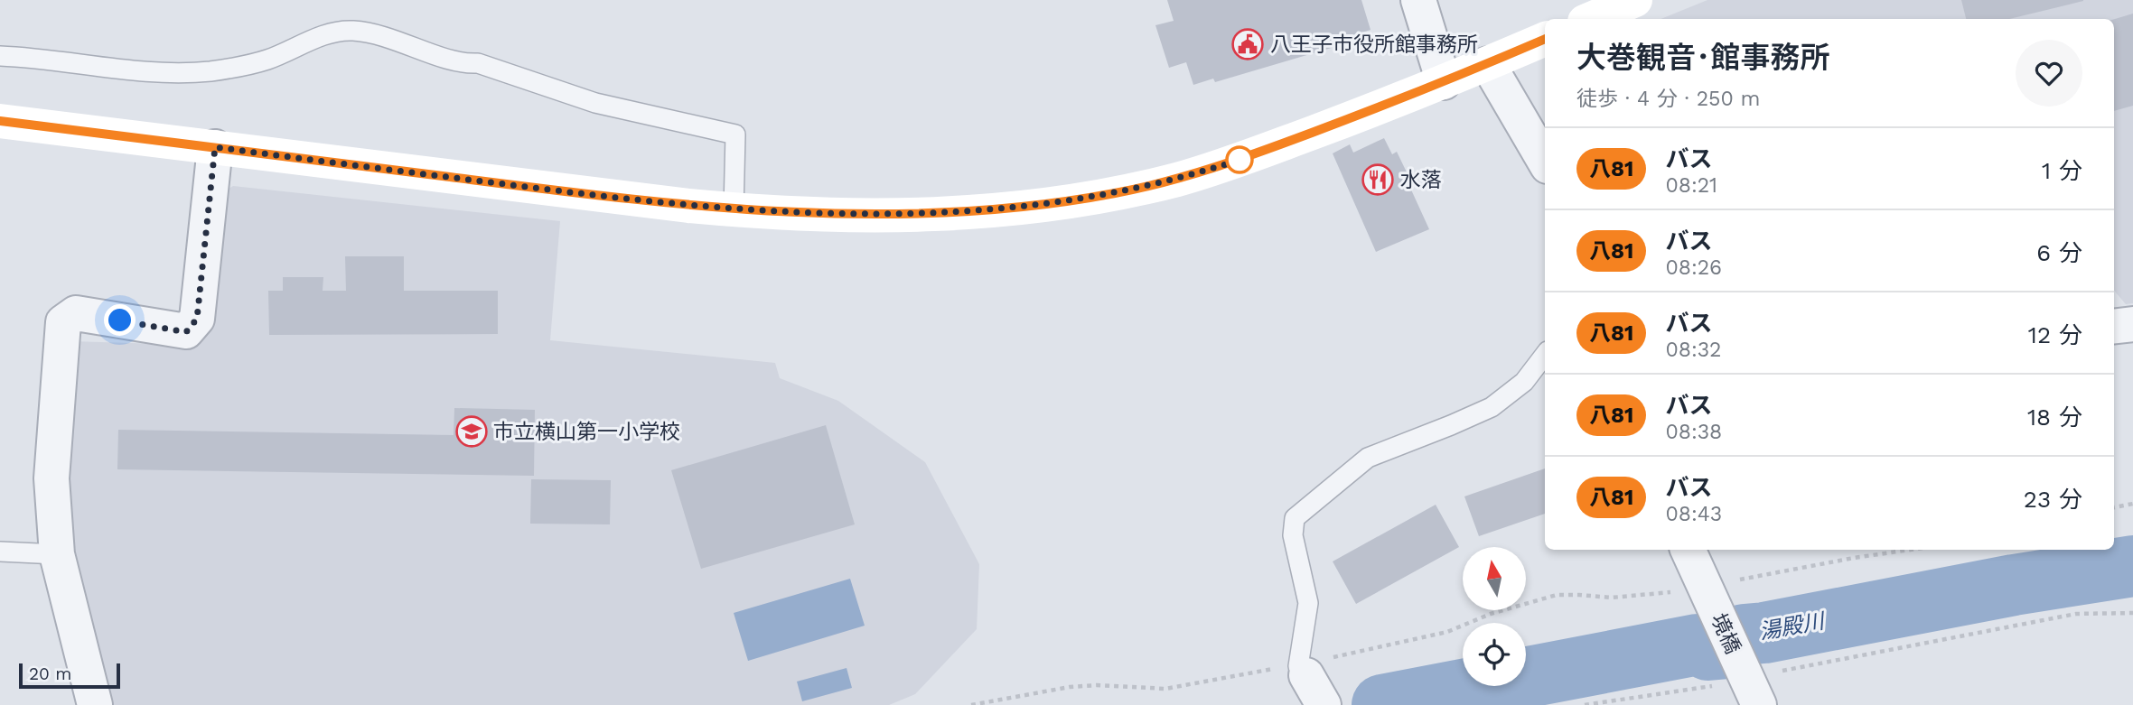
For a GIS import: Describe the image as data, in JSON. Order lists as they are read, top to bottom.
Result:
{
  "streets": {
    "street": ["境橋"]
  },
  "water": ["湯殿川"],
  "places": {
    "public building": ["八王子市役所館事務所"],
    "restaurant": ["水落"],
    "school or university": ["市立横山第一小学校"]
  },
  "lines": ["bus line 八81"],
  "scale_bar": "20 m",
  "north": "top",
  "page": {
    "heading": ["大巻観音･館事務所", "徒歩 · 4 分 · 250 m"],
    "list": [
      {
        "mark": "八81",
        "name": "バス",
        "note": "08:21",
        "value": "1 分"
      },
      {
        "mark": "八81",
        "name": "バス",
        "note": "08:26",
        "value": "6 分"
      },
      {
        "mark": "八81",
        "name": "バス",
        "note": "08:32",
        "value": "12 分"
      },
      {
        "mark": "八81",
        "name": "バス",
        "note": "08:38",
        "value": "18 分"
      },
      {
        "mark": "八81",
        "name": "バス",
        "note": "08:43",
        "value": "23 分"
      }
    ],
    "scale": "20 m"
  }
}
